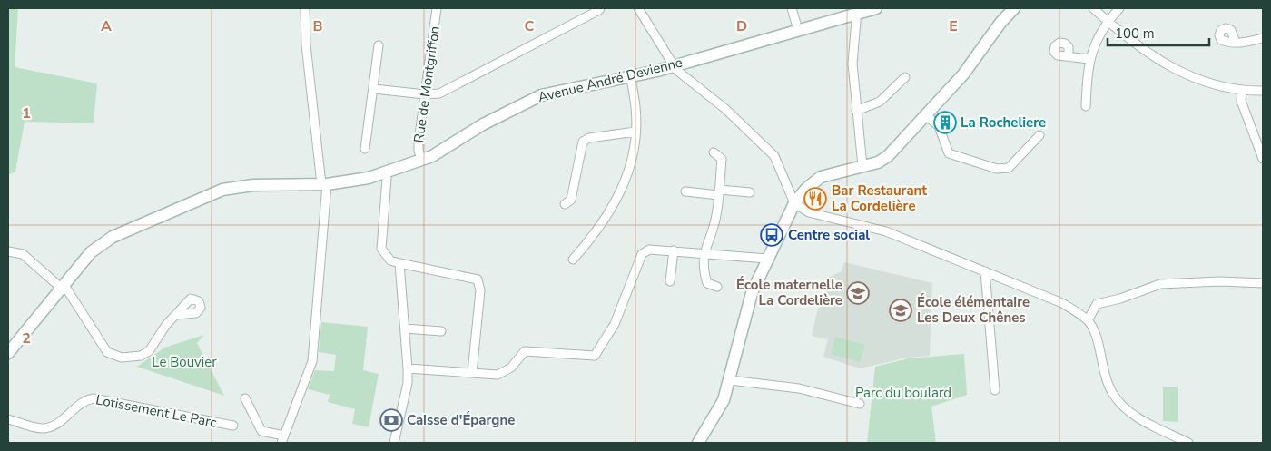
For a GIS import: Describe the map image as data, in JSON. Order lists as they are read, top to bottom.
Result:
{
  "streets": {
    "street": ["Avenue André Devienne", "Rue de Montgriffon", "Lotissement Le Parc"]
  },
  "crossings": [
    ["Avenue André Devienne", "Rue de Montgriffon"]
  ],
  "parks": ["Le Bouvier", "Parc du boulard"],
  "places": {
    "building": ["La Rocheliere"],
    "restaurant": ["Bar Restaurant La Cordelière"],
    "bus stop": ["Centre social"],
    "school or university": ["École maternelle La Cordelière", "École élémentaire Les Deux Chênes"],
    "bank": ["Caisse d'Épargne"]
  },
  "scale_bar": "100 m",
  "grid": {
    "columns": [
      "A",
      "B",
      "C",
      "D",
      "E"
    ],
    "rows": ["1", "2"]
  }
}
